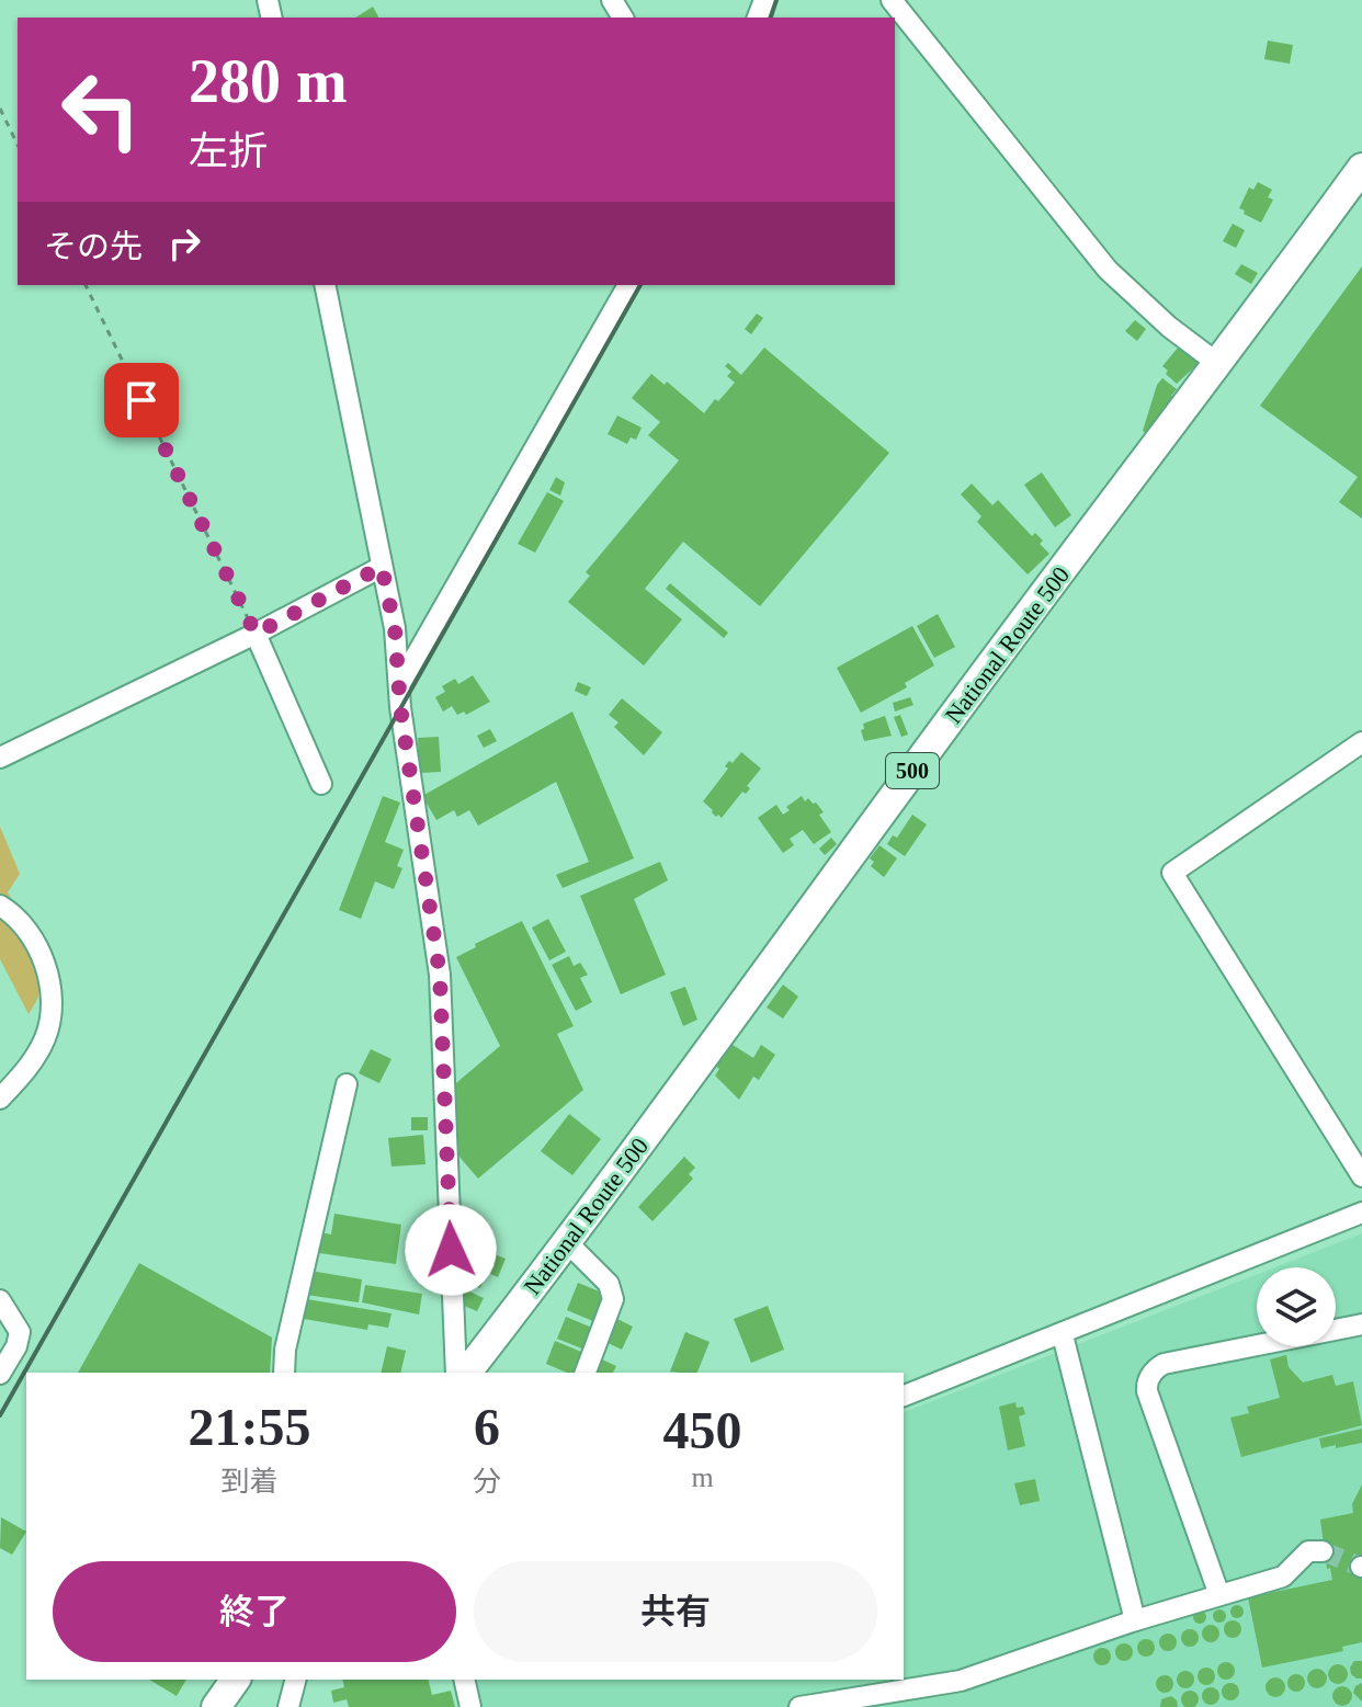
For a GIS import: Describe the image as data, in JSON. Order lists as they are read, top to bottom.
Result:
{
  "streets": {
    "highway": ["National Route 500", "500"]
  },
  "page": {
    "turn": ["280 m", "左折"],
    "then": "その先",
    "eta": [
      "21:55",
      "到着",
      "6",
      "分",
      "450",
      "m"
    ],
    "buttons": ["終了", "共有"]
  }
}
